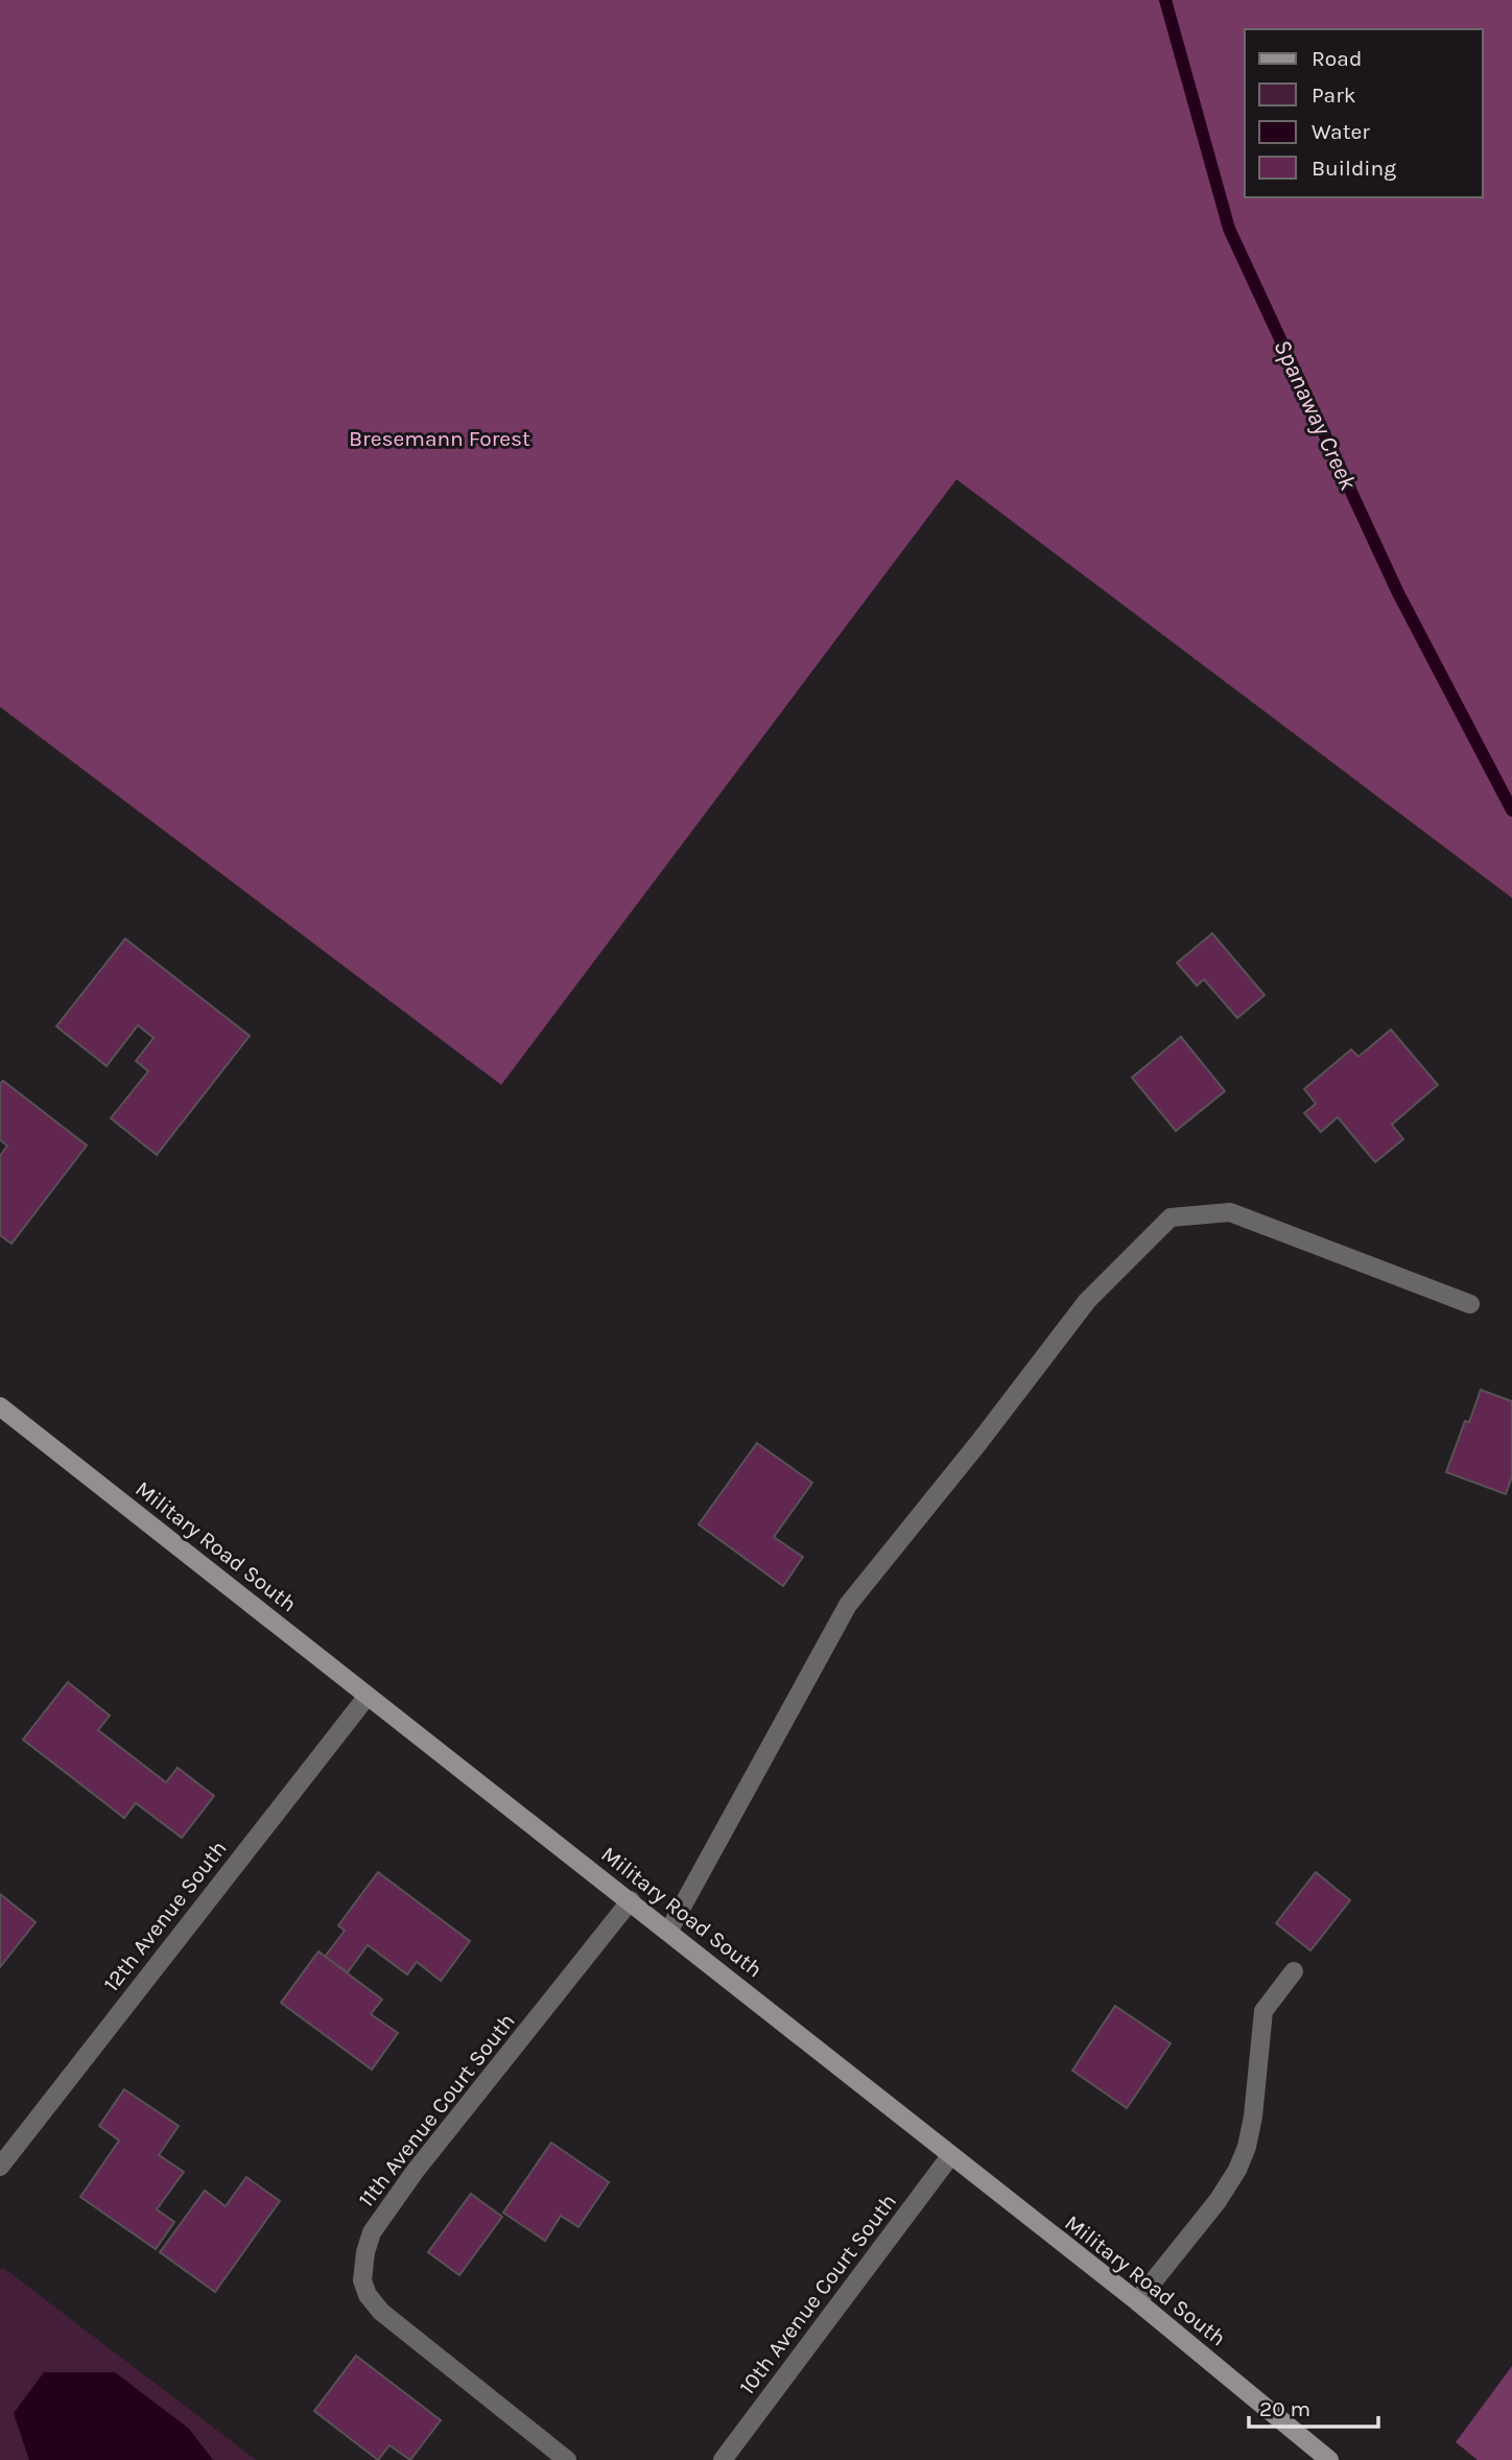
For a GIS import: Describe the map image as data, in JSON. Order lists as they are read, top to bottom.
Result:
{
  "streets": {
    "main road": ["Military Road South"],
    "street": ["12th Avenue South", "11th Avenue Court South", "10th Avenue Court South"]
  },
  "crossings": [
    ["Military Road South", "12th Avenue South"],
    ["Military Road South", "11th Avenue Court South"],
    ["Military Road South", "10th Avenue Court South"]
  ],
  "water": ["Spanaway Creek"],
  "parks": ["Bresemann Forest"],
  "legend": [
    "Road",
    "Park",
    "Water",
    "Building"
  ],
  "scale_bar": "20 m"
}
